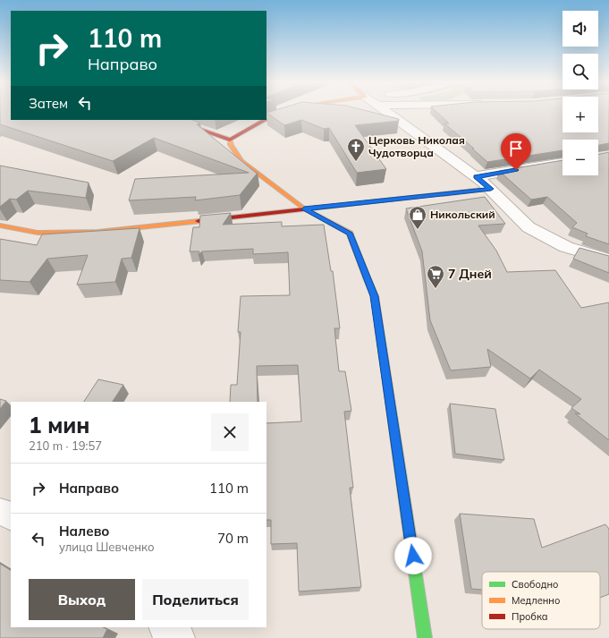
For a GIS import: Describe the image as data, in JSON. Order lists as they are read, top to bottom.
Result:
{
  "places": {
    "church": ["Церковь Николая Чудотворца"],
    "shop": ["Никольский"],
    "supermarket": ["7 Дней"]
  },
  "legend": ["Свободно", "Медленно", "Пробка"],
  "page": {
    "map_buttons": ["+", "−"],
    "turn": ["110 m", "Направо"],
    "then": "Затем",
    "heading": ["1 мин", "210 m · 19:57"],
    "list": [
      {
        "name": "Направо",
        "value": "110 m"
      },
      {
        "name": "Налево",
        "note": "улица Шевченко",
        "value": "70 m"
      }
    ],
    "buttons": ["Выход", "Поделиться"]
  }
}
